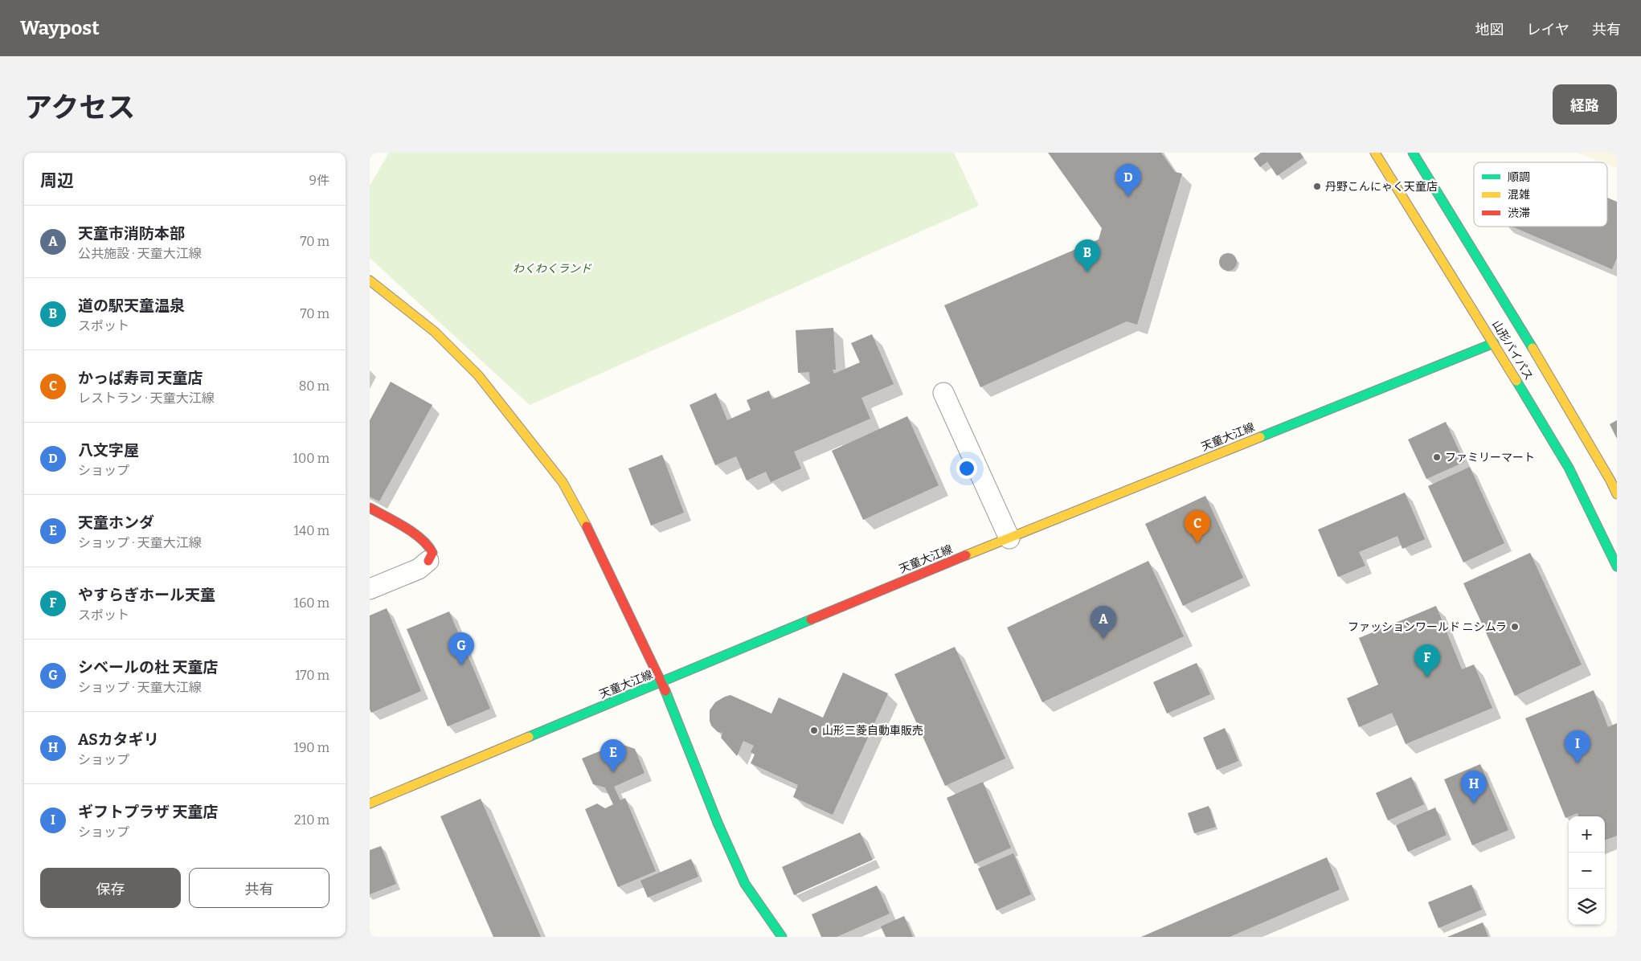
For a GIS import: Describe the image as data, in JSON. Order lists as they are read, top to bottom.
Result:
{
  "streets": {
    "main road": ["山形バイパス", "天童大江線"]
  },
  "crossings": [
    ["山形バイパス", "天童大江線"]
  ],
  "parks": ["わくわくランド"],
  "places": [
    "丹野こんにゃく天童店",
    "ファミリーマート",
    "ファッションワールド ニシムラ",
    "山形三菱自動車販売"
  ],
  "legend": ["順調", "混雑", "渋滞"],
  "page": {
    "header": "Waypost",
    "nav": ["地図", "レイヤ", "共有"],
    "title": "アクセス",
    "buttons": [
      "経路",
      ["保存", "共有"]
    ],
    "heading": ["周辺", "9件"],
    "pins": [
      "D",
      "B",
      "C",
      "A",
      "G",
      "F",
      "I",
      "E",
      "H"
    ],
    "list": [
      {
        "mark": "A",
        "name": "天童市消防本部",
        "note": "公共施設 · 天童大江線",
        "value": "70 m"
      },
      {
        "mark": "B",
        "name": "道の駅天童温泉",
        "note": "スポット",
        "value": "70 m"
      },
      {
        "mark": "C",
        "name": "かっぱ寿司 天童店",
        "note": "レストラン · 天童大江線",
        "value": "80 m"
      },
      {
        "mark": "D",
        "name": "八文字屋",
        "note": "ショップ",
        "value": "100 m"
      },
      {
        "mark": "E",
        "name": "天童ホンダ",
        "note": "ショップ · 天童大江線",
        "value": "140 m"
      },
      {
        "mark": "F",
        "name": "やすらぎホール天童",
        "note": "スポット",
        "value": "160 m"
      },
      {
        "mark": "G",
        "name": "シベールの杜 天童店",
        "note": "ショップ · 天童大江線",
        "value": "170 m"
      },
      {
        "mark": "H",
        "name": "ASカタギリ",
        "note": "ショップ",
        "value": "190 m"
      },
      {
        "mark": "I",
        "name": "ギフトプラザ 天童店",
        "note": "ショップ",
        "value": "210 m"
      }
    ],
    "map_buttons": ["+", "−"]
  }
}
